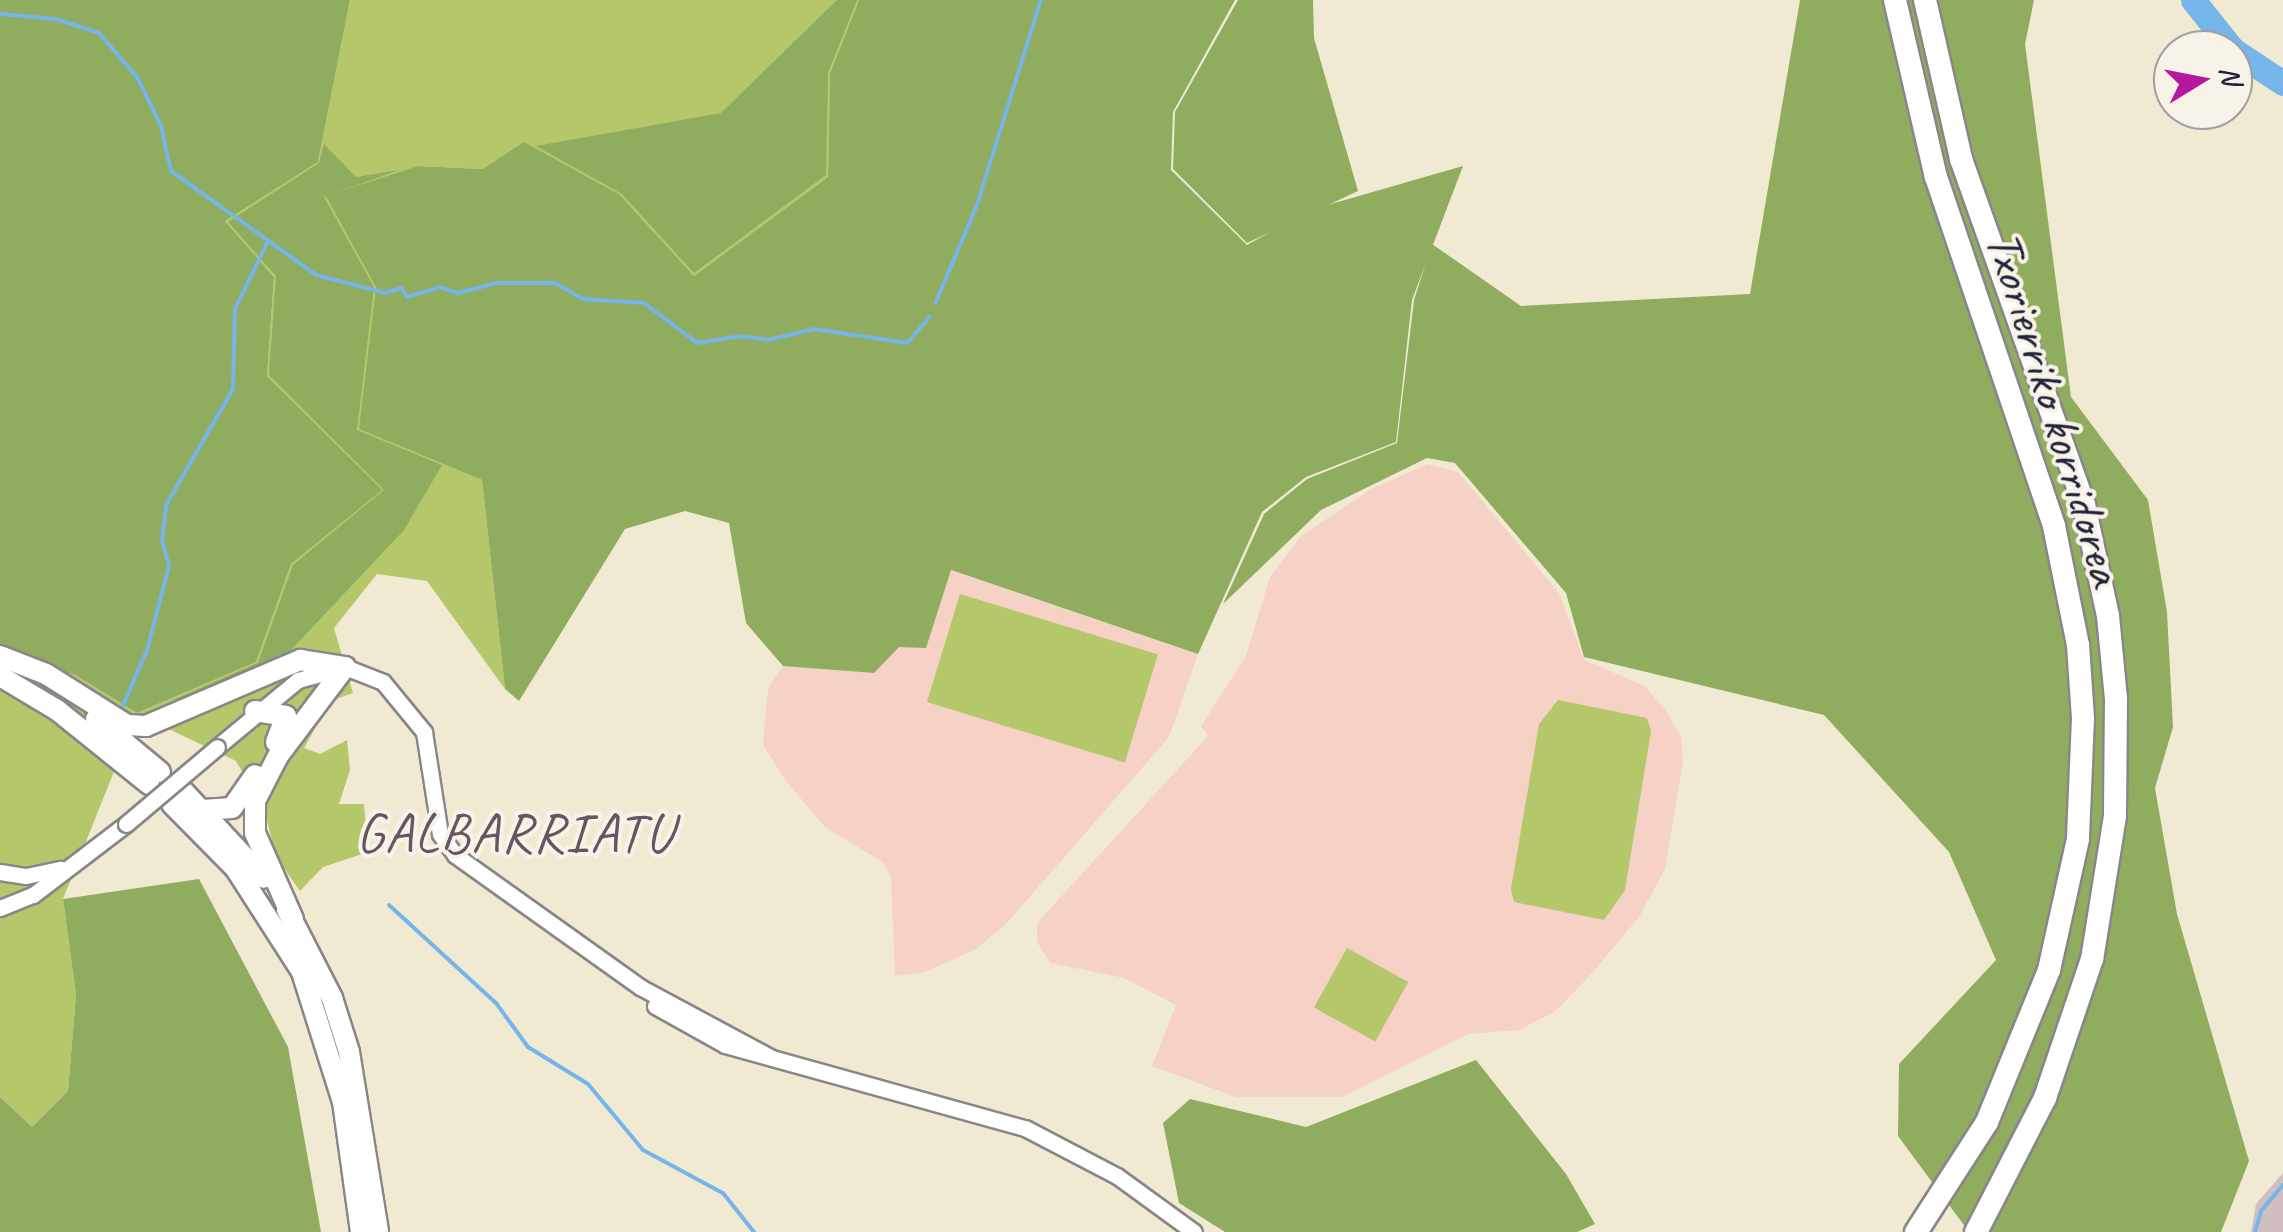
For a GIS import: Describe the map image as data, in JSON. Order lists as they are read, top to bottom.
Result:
{
  "streets": {
    "highway": ["Txorierriko korridorea"]
  },
  "districts": ["GALBARRIATU"],
  "north": "right"
}
